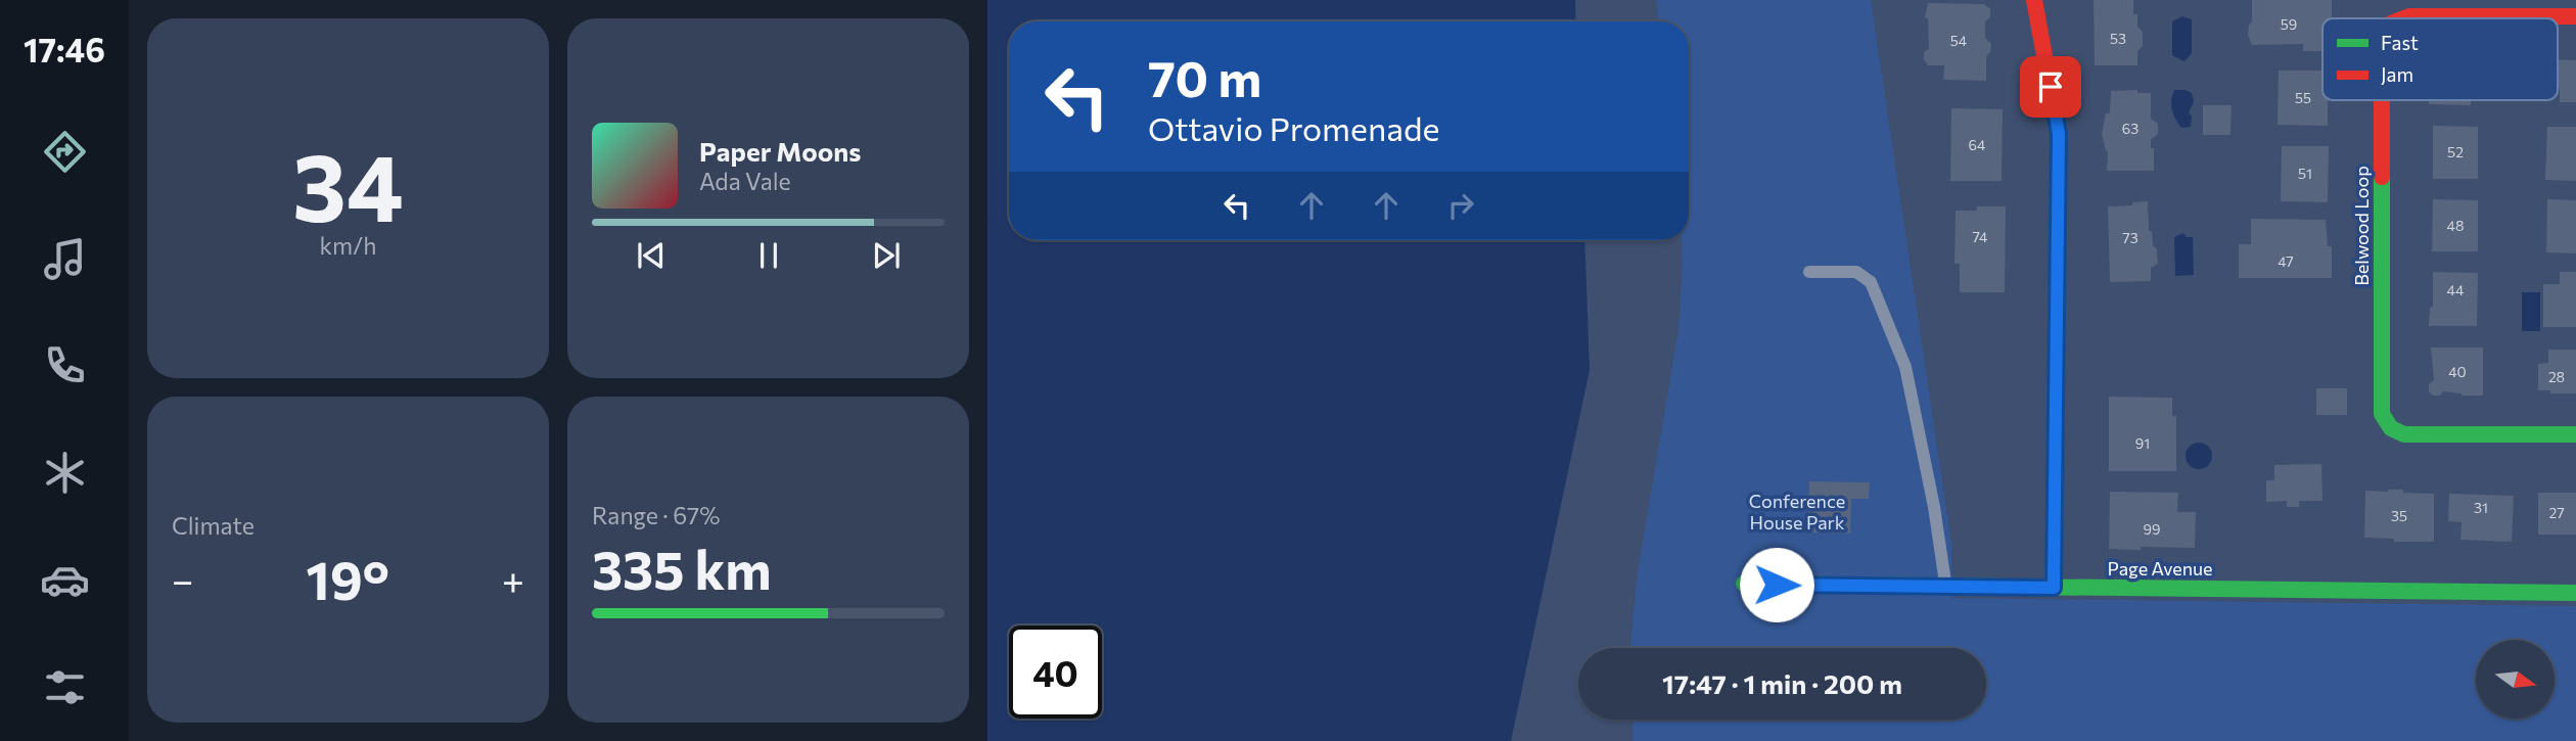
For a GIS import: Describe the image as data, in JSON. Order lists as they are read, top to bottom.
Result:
{
  "streets": {
    "street": ["Belwood Loop", "Page Avenue"]
  },
  "parks": ["Conference House Park"],
  "house_numbers": [
    "59",
    "53",
    "54",
    "55",
    "63",
    "64",
    "52",
    "51",
    "48",
    "74",
    "73",
    "47",
    "44",
    "40",
    "28",
    "91",
    "31",
    "27",
    "35",
    "99"
  ],
  "legend": ["Fast", "Jam"],
  "north": "right",
  "page": {
    "tabs": "17:46",
    "tile": [
      ["34", "km/h"],
      "Climate",
      ["Range · 67%", "335 km"]
    ],
    "turn": ["70 m", "Ottavio Promenade"],
    "song": ["Paper Moons", "Ada Vale"],
    "heat": ["−", "19°", "+"],
    "limit": "40",
    "trip": "17:47 · 1 min · 200 m"
  }
}
